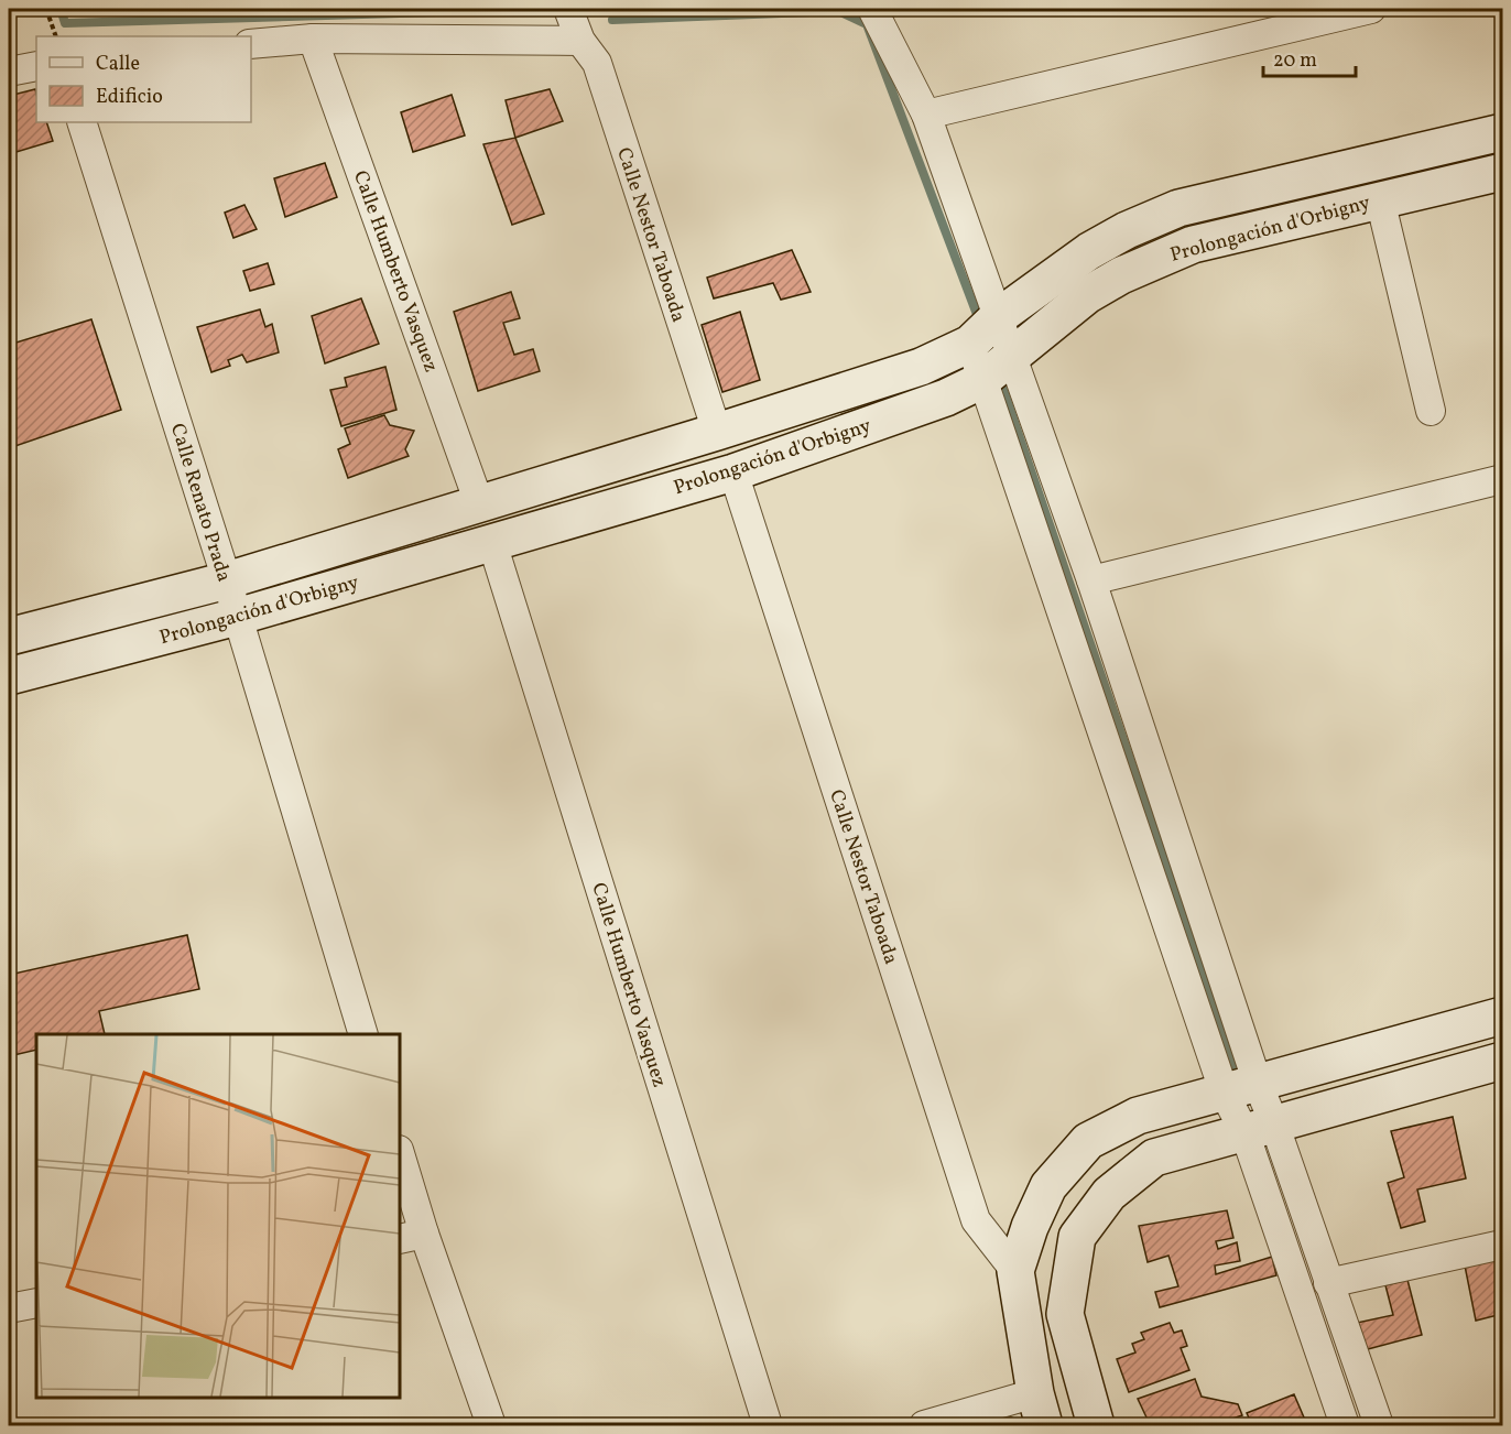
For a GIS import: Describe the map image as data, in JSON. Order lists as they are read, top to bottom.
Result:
{
  "streets": {
    "main road": ["Prolongación d'Orbigny"],
    "street": ["Calle Nestor Taboada", "Calle Humberto Vasquez", "Calle Renato Prada"]
  },
  "crossings": [
    ["Prolongación d'Orbigny", "Calle Nestor Taboada"],
    ["Prolongación d'Orbigny", "Calle Humberto Vasquez"],
    ["Prolongación d'Orbigny", "Calle Renato Prada"]
  ],
  "legend": ["Calle", "Edificio"],
  "scale_bar": "20 m"
}
